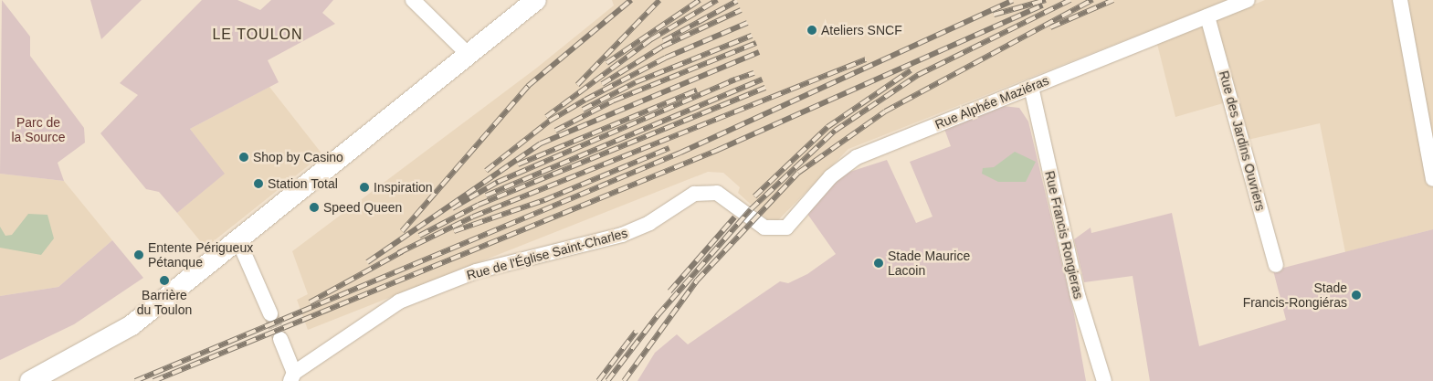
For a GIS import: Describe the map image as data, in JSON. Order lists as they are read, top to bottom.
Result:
{
  "streets": {
    "street": [
      "Rue Alphée Maziéras",
      "Rue des Jardins Ouvriers",
      "Rue Francis Rongieras",
      "Rue de l'Église Saint-Charles"
    ]
  },
  "crossings": [
    ["Rue Alphée Maziéras", "Rue des Jardins Ouvriers"],
    ["Rue Alphée Maziéras", "Rue Francis Rongieras"],
    ["Rue Alphée Maziéras", "Rue de l'Église Saint-Charles"]
  ],
  "districts": ["LE TOULON"],
  "parks": ["Parc de la Source"],
  "places": [
    "Ateliers SNCF",
    "Shop by Casino",
    "Station Total",
    "Inspiration",
    "Speed Queen",
    "Entente Périgueux Pétanque",
    "Stade Maurice Lacoin",
    "Barrière du Toulon",
    "Stade Francis-Rongiéras"
  ]
}
